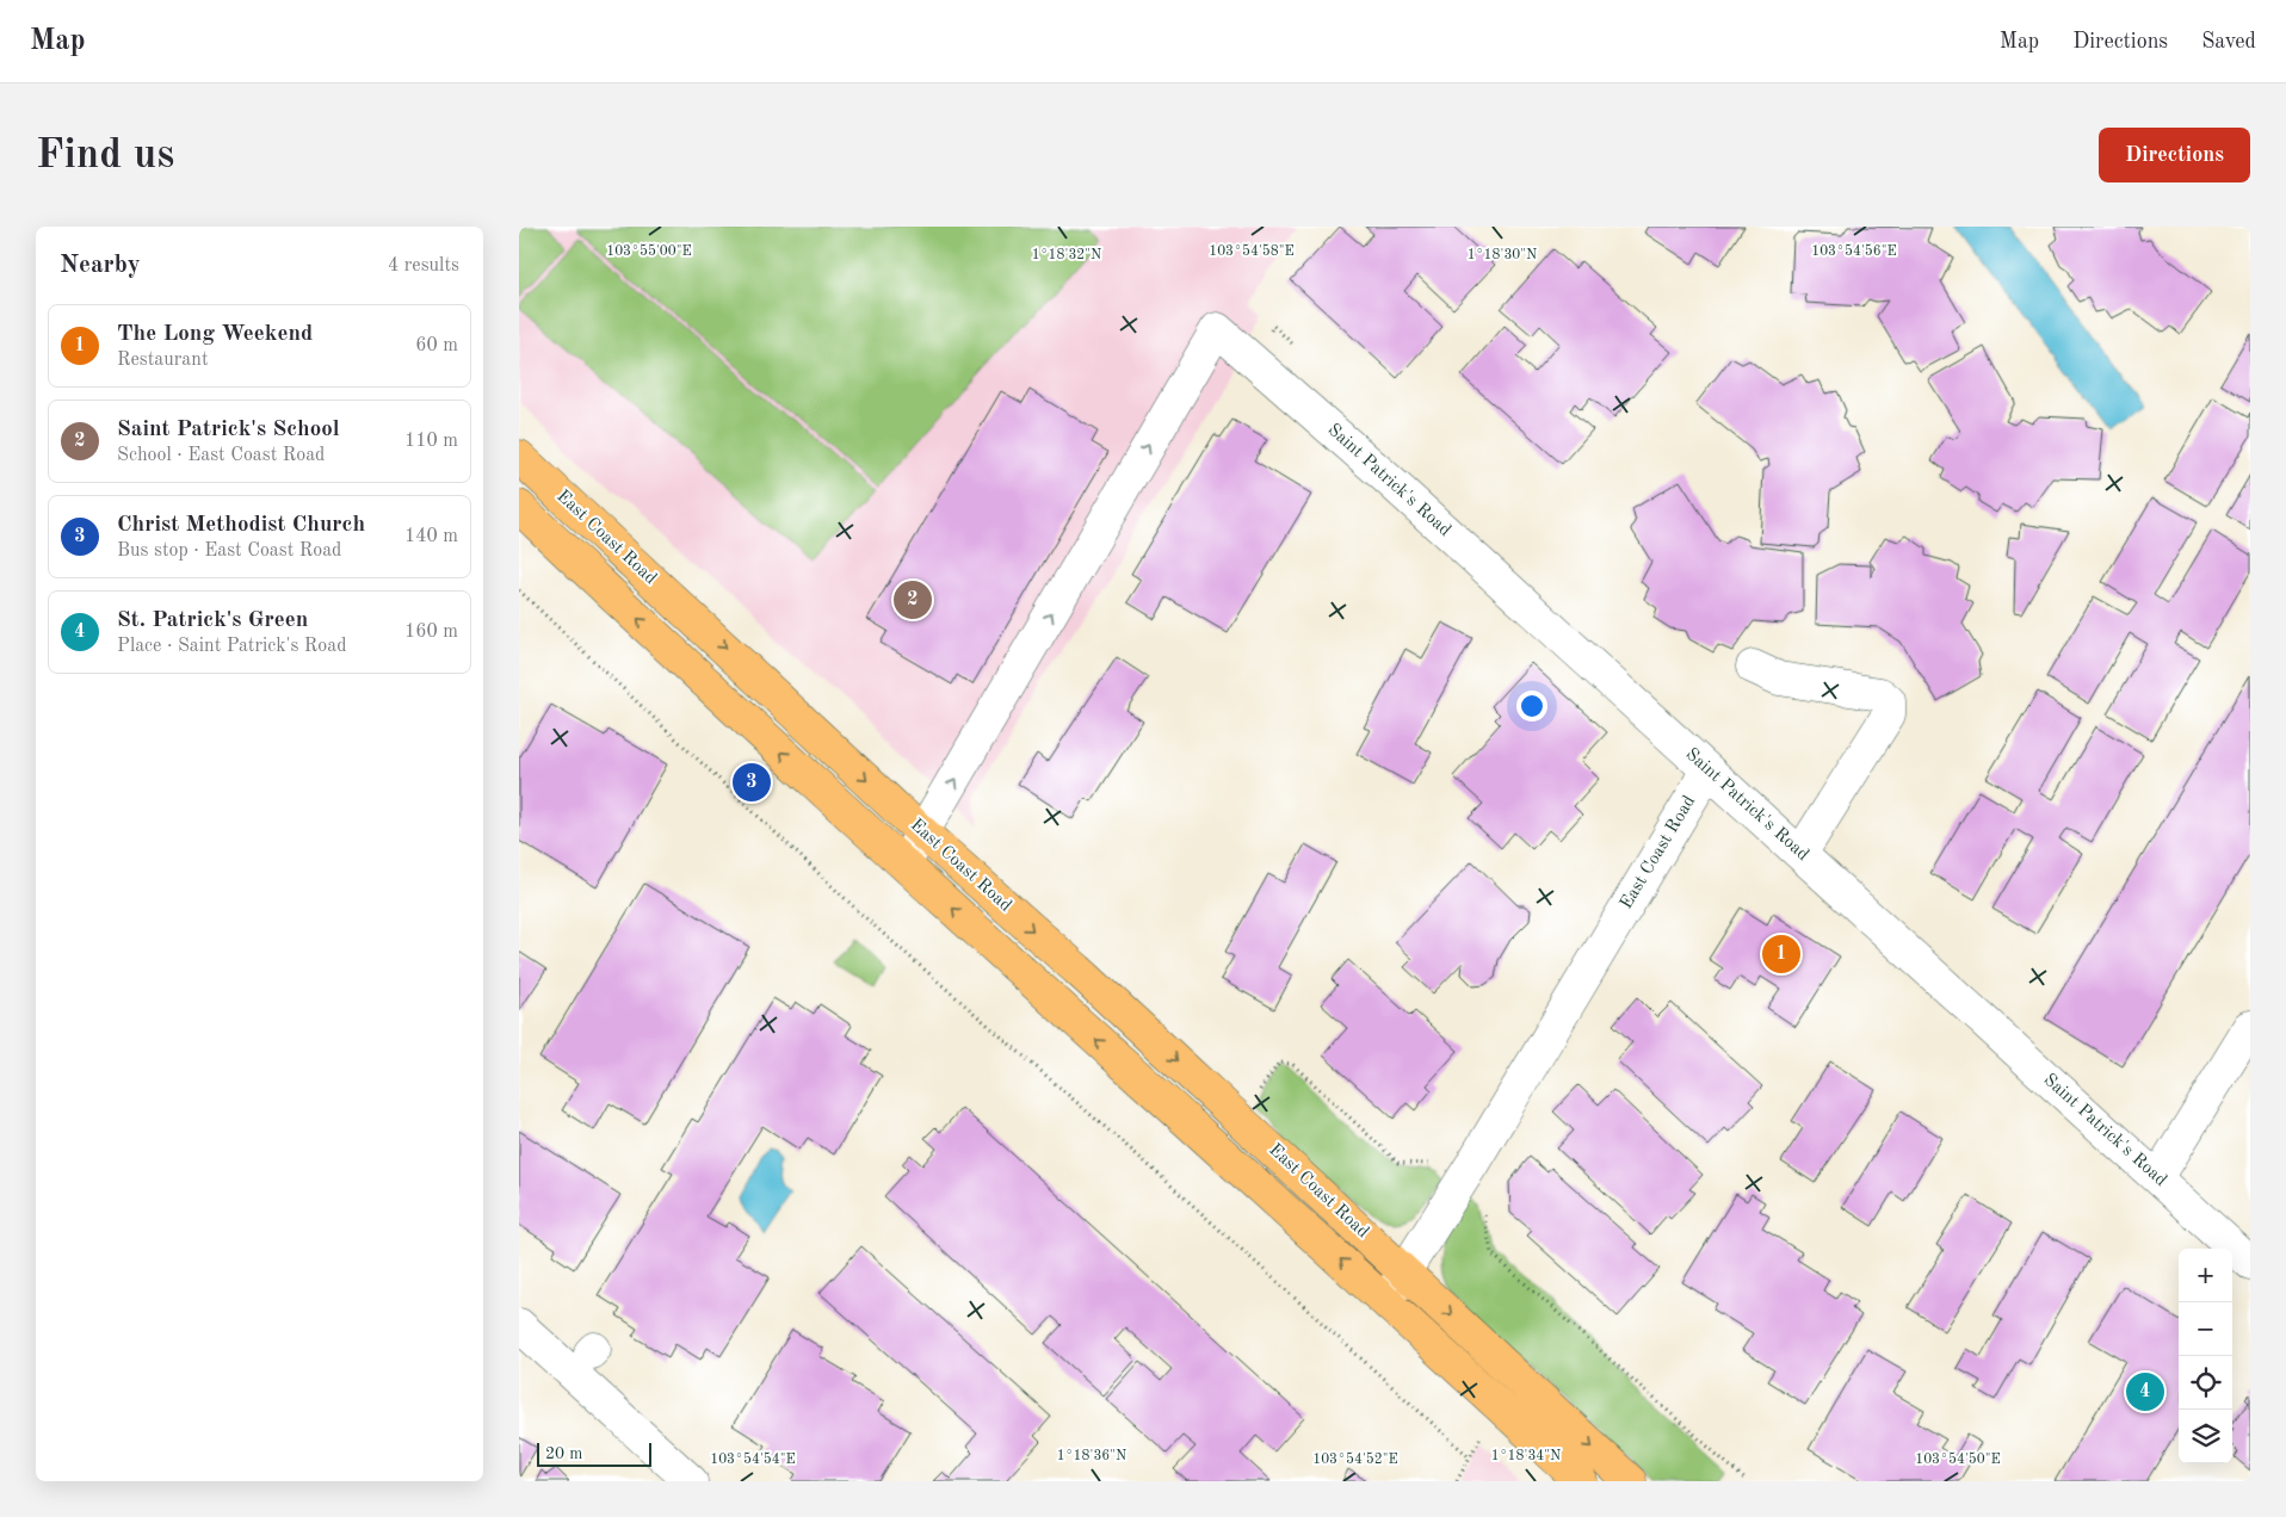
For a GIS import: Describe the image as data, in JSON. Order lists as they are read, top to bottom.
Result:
{
  "streets": {
    "main road": ["East Coast Road"],
    "street": ["Saint Patrick's Road"]
  },
  "crossings": [
    ["Saint Patrick's Road", "East Coast Road"]
  ],
  "scale_bar": "20 m",
  "page": {
    "header": "Map",
    "nav": ["Map", "Directions", "Saved"],
    "buttons": "Directions",
    "title": "Find us",
    "heading": ["Nearby", "4 results"],
    "list": [
      {
        "mark": "1",
        "name": "The Long Weekend",
        "note": "Restaurant",
        "value": "60 m"
      },
      {
        "mark": "2",
        "name": "Saint Patrick's School",
        "note": "School · East Coast Road",
        "value": "110 m"
      },
      {
        "mark": "3",
        "name": "Christ Methodist Church",
        "note": "Bus stop · East Coast Road",
        "value": "140 m"
      },
      {
        "mark": "4",
        "name": "St. Patrick's Green",
        "note": "Place · Saint Patrick's Road",
        "value": "160 m"
      }
    ],
    "pins": [
      "2",
      "3",
      "1",
      "4"
    ],
    "map_buttons": ["+", "−"],
    "scale": "20 m"
  },
  "coordinates": [
    "103°55'00\"E",
    "103°54'58\"E",
    "103°54'56\"E",
    "1°18'32\"N",
    "1°18'30\"N",
    "1°18'36\"N",
    "1°18'34\"N",
    "103°54'54\"E",
    "103°54'52\"E",
    "103°54'50\"E"
  ]
}
